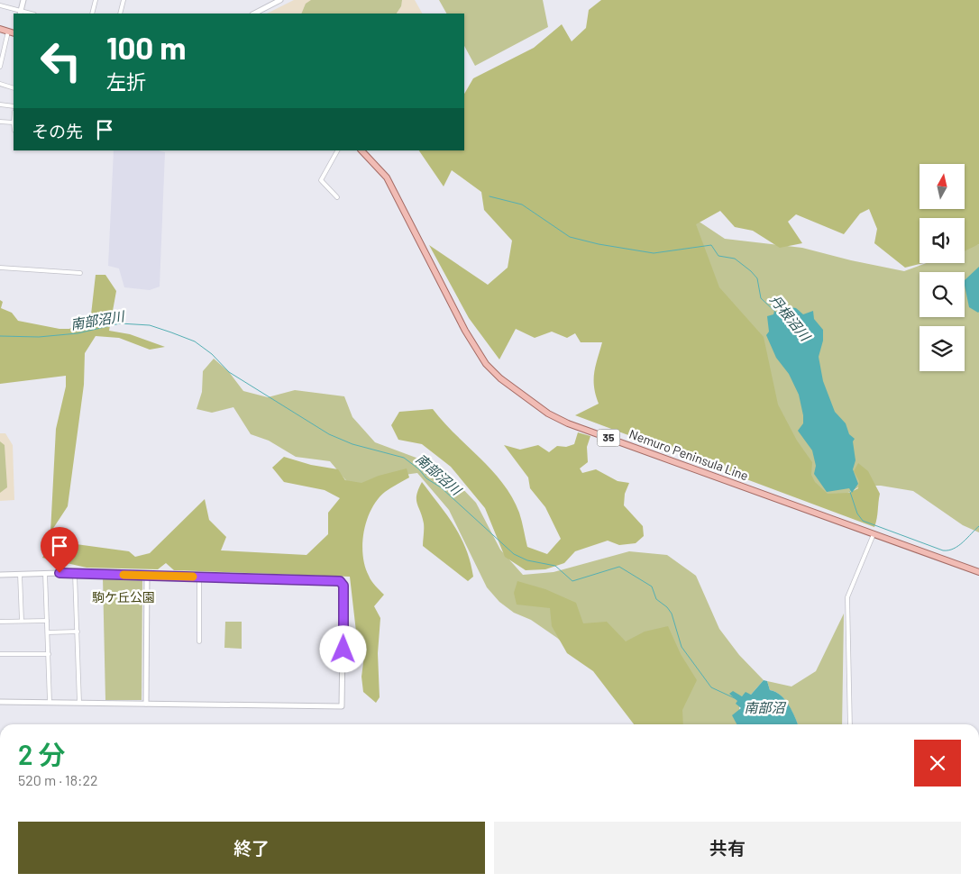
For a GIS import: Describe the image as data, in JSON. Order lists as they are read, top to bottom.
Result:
{
  "streets": {
    "main road": ["35", "Nemuro Peninsula Line"]
  },
  "water": ["丹根沼川", "南部沼川", "南部沼"],
  "parks": ["駒ケ丘公園"],
  "north": "top",
  "page": {
    "turn": ["100 m", "左折"],
    "then": "その先",
    "heading": ["2 分", "520 m · 18:22"],
    "buttons": ["終了", "共有"]
  }
}
